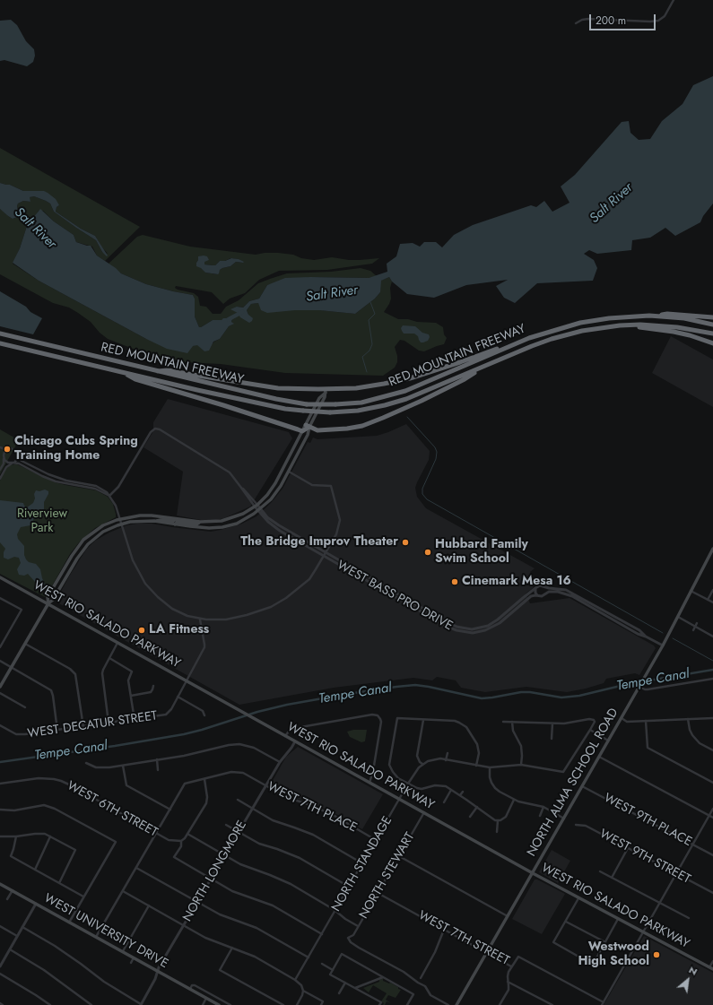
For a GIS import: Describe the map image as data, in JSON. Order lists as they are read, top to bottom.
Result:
{
  "streets": {
    "highway": ["RED MOUNTAIN FREEWAY"],
    "main road": ["WEST RIO SALADO PARKWAY", "NORTH ALMA SCHOOL ROAD", "WEST UNIVERSITY DRIVE"],
    "street": [
      "WEST BASS PRO DRIVE",
      "WEST DECATUR STREET",
      "WEST 7TH PLACE",
      "WEST 6TH STREET",
      "WEST 9TH PLACE",
      "WEST 9TH STREET",
      "NORTH STANDAGE",
      "NORTH LONGMORE",
      "NORTH STEWART",
      "WEST 7TH STREET"
    ]
  },
  "crossings": [
    ["WEST BASS PRO DRIVE", "NORTH ALMA SCHOOL ROAD"],
    ["WEST RIO SALADO PARKWAY", "WEST DECATUR STREET"],
    ["WEST RIO SALADO PARKWAY", "NORTH ALMA SCHOOL ROAD"],
    ["WEST RIO SALADO PARKWAY", "NORTH STANDAGE"],
    ["WEST RIO SALADO PARKWAY", "NORTH LONGMORE"],
    ["WEST RIO SALADO PARKWAY", "NORTH STEWART"],
    ["NORTH ALMA SCHOOL ROAD", "WEST 9TH PLACE"],
    ["NORTH ALMA SCHOOL ROAD", "WEST 7TH STREET"],
    ["WEST 7TH PLACE", "NORTH STANDAGE"],
    ["WEST 7TH PLACE", "NORTH LONGMORE"],
    ["NORTH LONGMORE", "WEST UNIVERSITY DRIVE"],
    ["NORTH STEWART", "WEST 7TH STREET"]
  ],
  "water": ["Salt River", "Tempe Canal"],
  "parks": ["Riverview Park"],
  "places": [
    "Chicago Cubs Spring Training Home",
    "The Bridge Improv Theater",
    "Hubbard Family Swim School",
    "Cinemark Mesa 16",
    "LA Fitness",
    "Westwood High School"
  ],
  "scale_bar": "200 m",
  "north": "top right"
}
